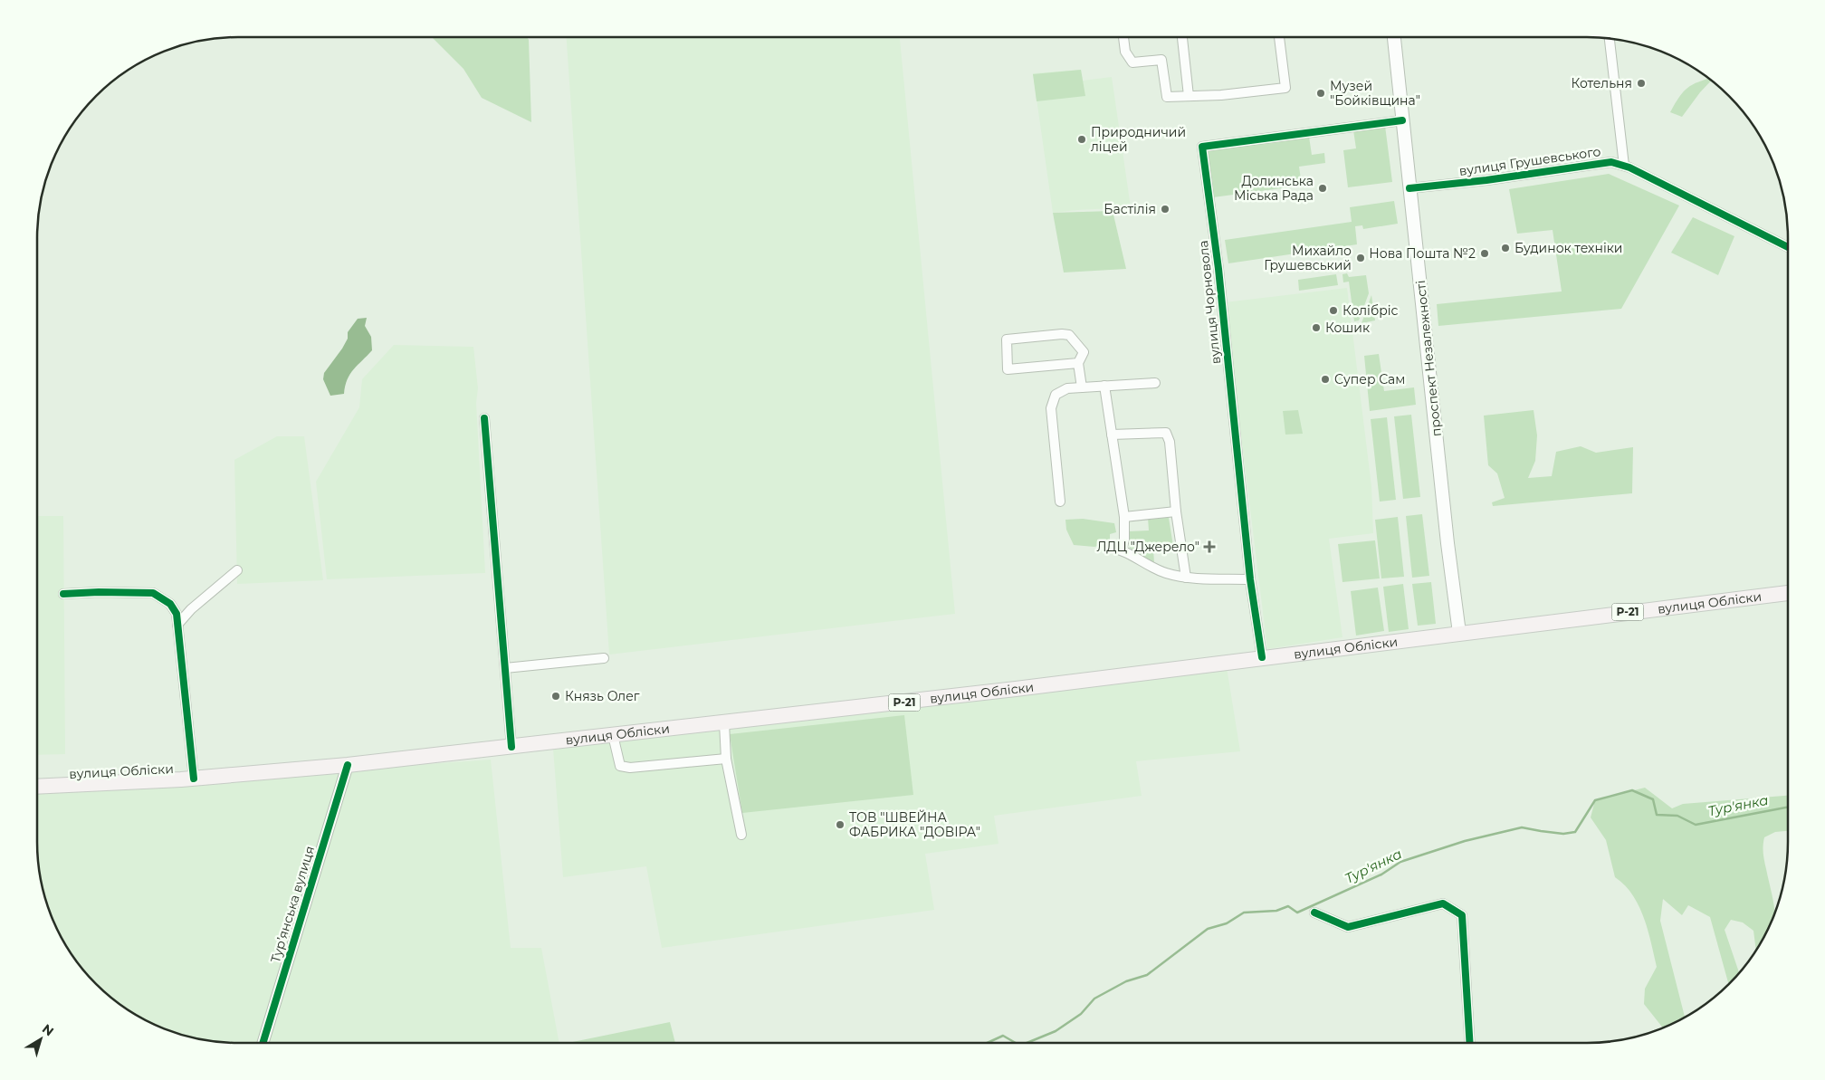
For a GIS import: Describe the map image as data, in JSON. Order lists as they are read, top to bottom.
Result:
{
  "streets": {
    "main road": ["проспект Незалежності", "вулиця Обліски", "Р-21"],
    "street": ["вулиця Грушевського", "вулиця Чорновола", "Турʼянська вулиця"]
  },
  "crossings": [
    ["вулиця Грушевського", "проспект Незалежності"],
    ["вулиця Чорновола", "проспект Незалежності"],
    ["вулиця Чорновола", "вулиця Обліски"],
    ["проспект Незалежності", "вулиця Обліски"],
    ["вулиця Обліски", "Турʼянська вулиця"]
  ],
  "water": ["Тур'янка"],
  "places": {
    "other": [
      "Котельня",
      "Музей \"Бойківщина\"",
      "Природничий ліцей",
      "Долинська Міська Рада",
      "Бастілія",
      "Будинок техніки",
      "Нова Пошта №2",
      "Михайло Грушевський",
      "Колібріс",
      "Кошик",
      "Супер Сам",
      "Князь Олег",
      "ТОВ \"ШВЕЙНА ФАБРИКА \"ДОВІРА\""
    ],
    "health": ["ЛДЦ \"Джерело\""]
  },
  "north": "top right"
}
